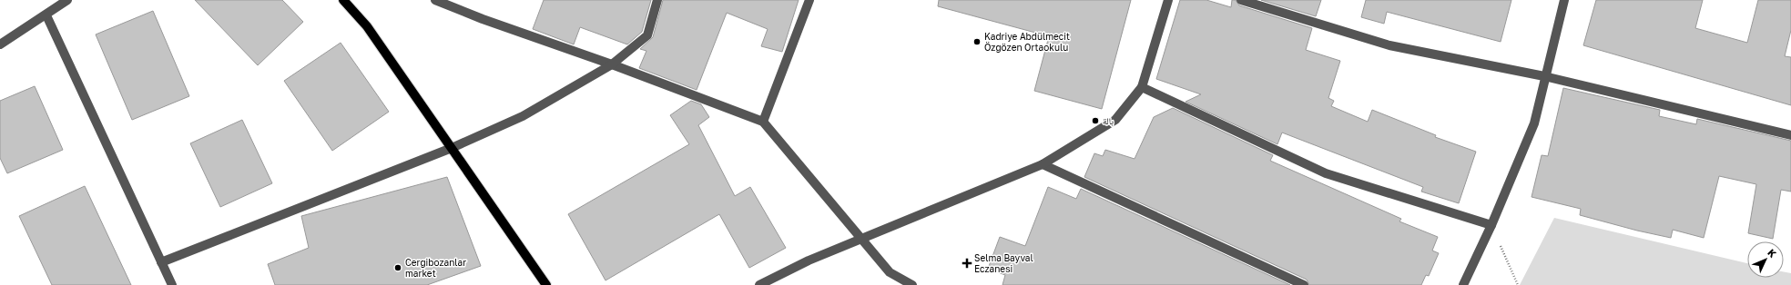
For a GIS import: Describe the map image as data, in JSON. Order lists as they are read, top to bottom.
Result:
{
  "places": {
    "other": ["Kadriye Abdülmecit Özgözen Ortaokulu", "بالة", "Cergibozanlar market"],
    "health": ["Selma Bayval Eczanesi"]
  },
  "north": "top right"
}
